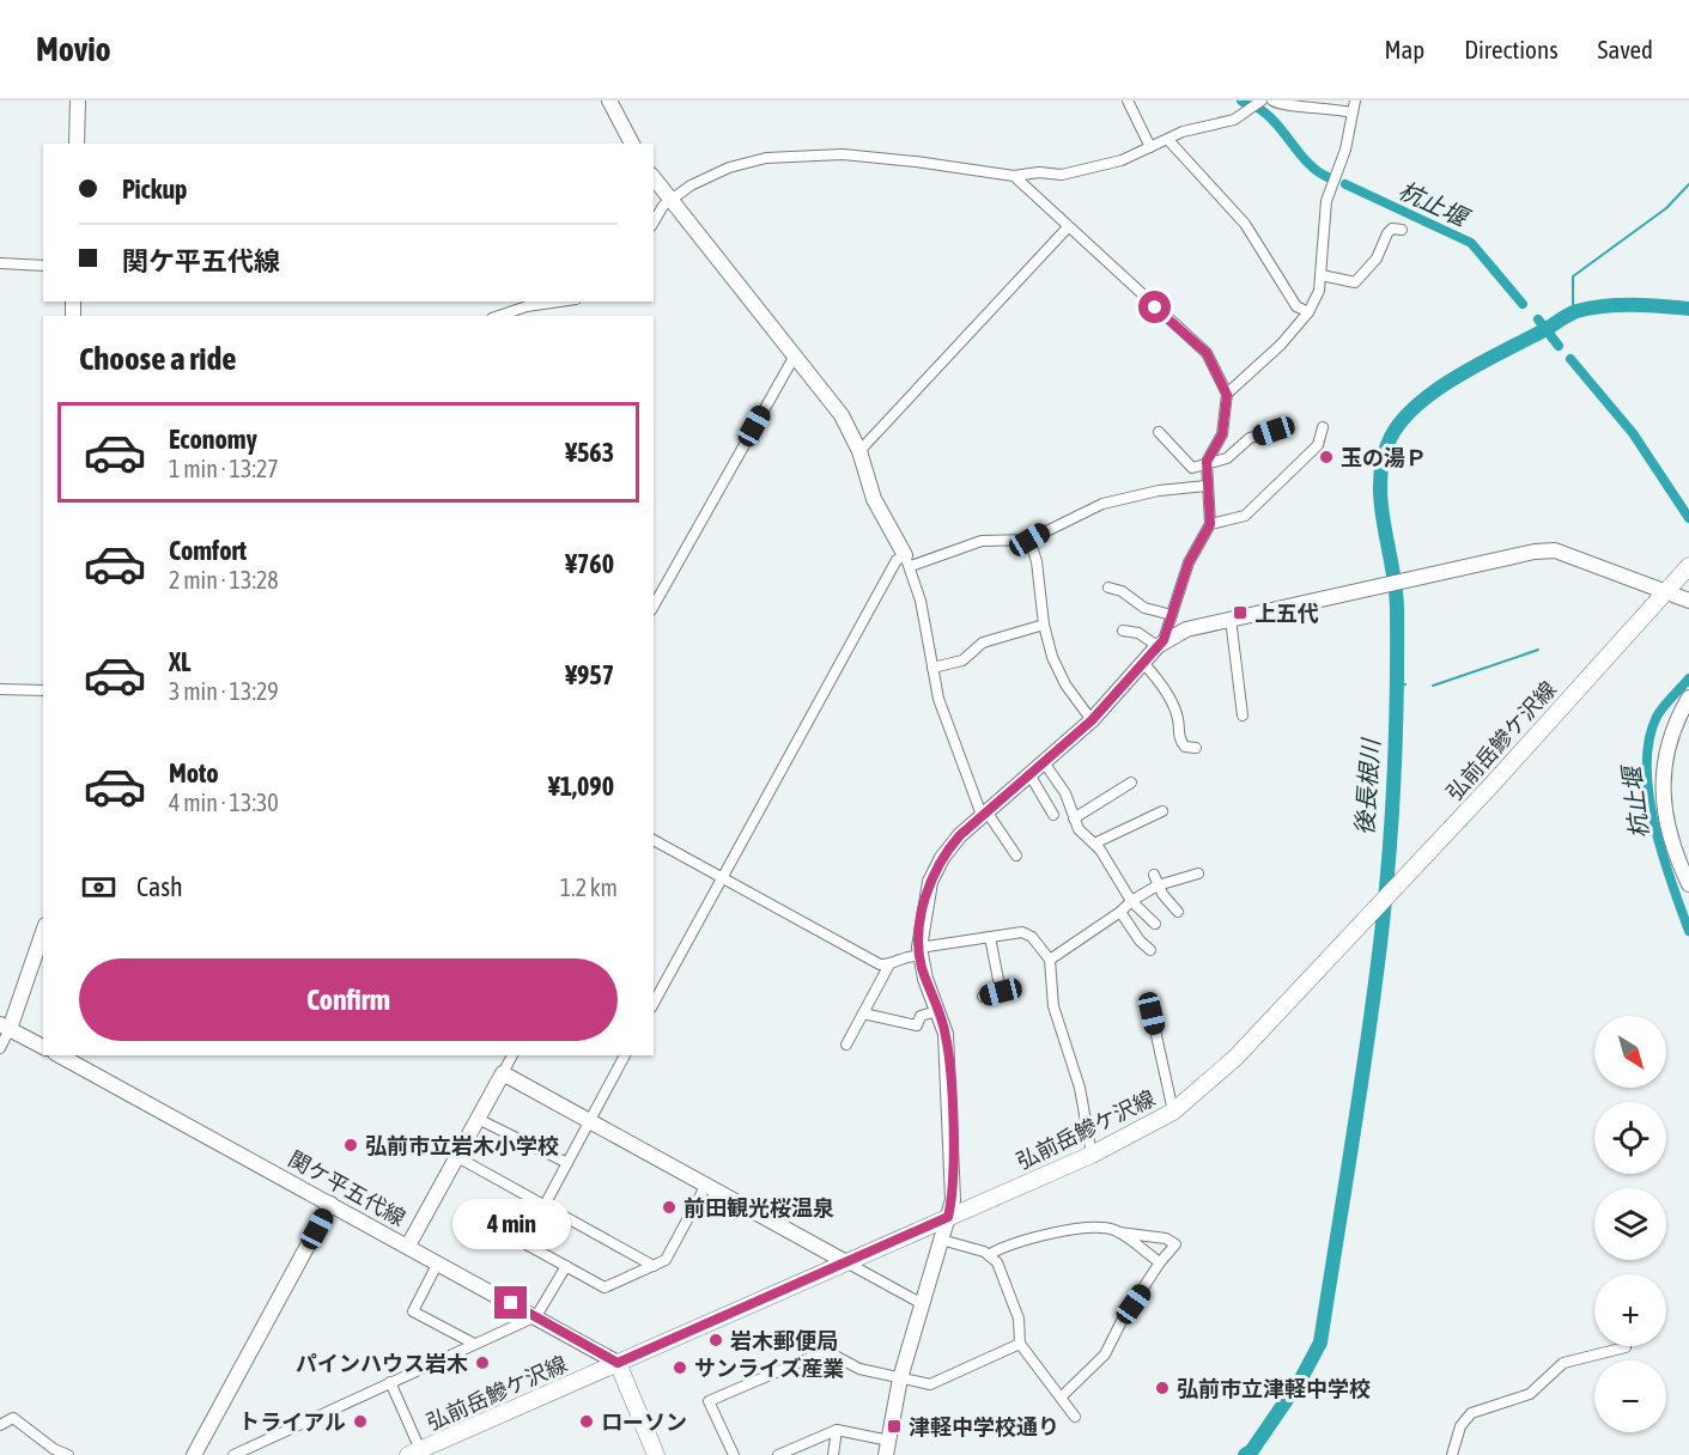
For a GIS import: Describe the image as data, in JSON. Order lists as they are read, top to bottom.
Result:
{
  "streets": {
    "main road": ["弘前岳鰺ケ沢線"],
    "street": ["関ケ平五代線"]
  },
  "crossings": [
    ["弘前岳鰺ケ沢線", "関ケ平五代線"]
  ],
  "water": ["杭止堰", "後長根川"],
  "places": {
    "other": [
      "玉の湯Ｐ",
      "弘前市立岩木小学校",
      "前田観光桜温泉",
      "岩木郵便局",
      "パインハウス岩木",
      "サンライズ産業",
      "弘前市立津軽中学校",
      "トライアル",
      "ローソン"
    ],
    "transit": ["上五代", "津軽中学校通り"]
  },
  "north": "bottom right",
  "page": {
    "header": "Movio",
    "nav": ["Map", "Directions", "Saved"],
    "banner": ["Pickup", "関ケ平五代線"],
    "heading": "Choose a ride",
    "list": [
      {
        "name": "Economy",
        "note": "1 min · 13:27",
        "value": "¥563"
      },
      {
        "name": "Comfort",
        "note": "2 min · 13:28",
        "value": "¥760"
      },
      {
        "name": "XL",
        "note": "3 min · 13:29",
        "value": "¥957"
      },
      {
        "name": "Moto",
        "note": "4 min · 13:30",
        "value": "¥1,090"
      }
    ],
    "pay": ["Cash", "1.2 km"],
    "buttons": "Confirm",
    "map_buttons": ["+", "−"],
    "bubble": "4 min"
  }
}
